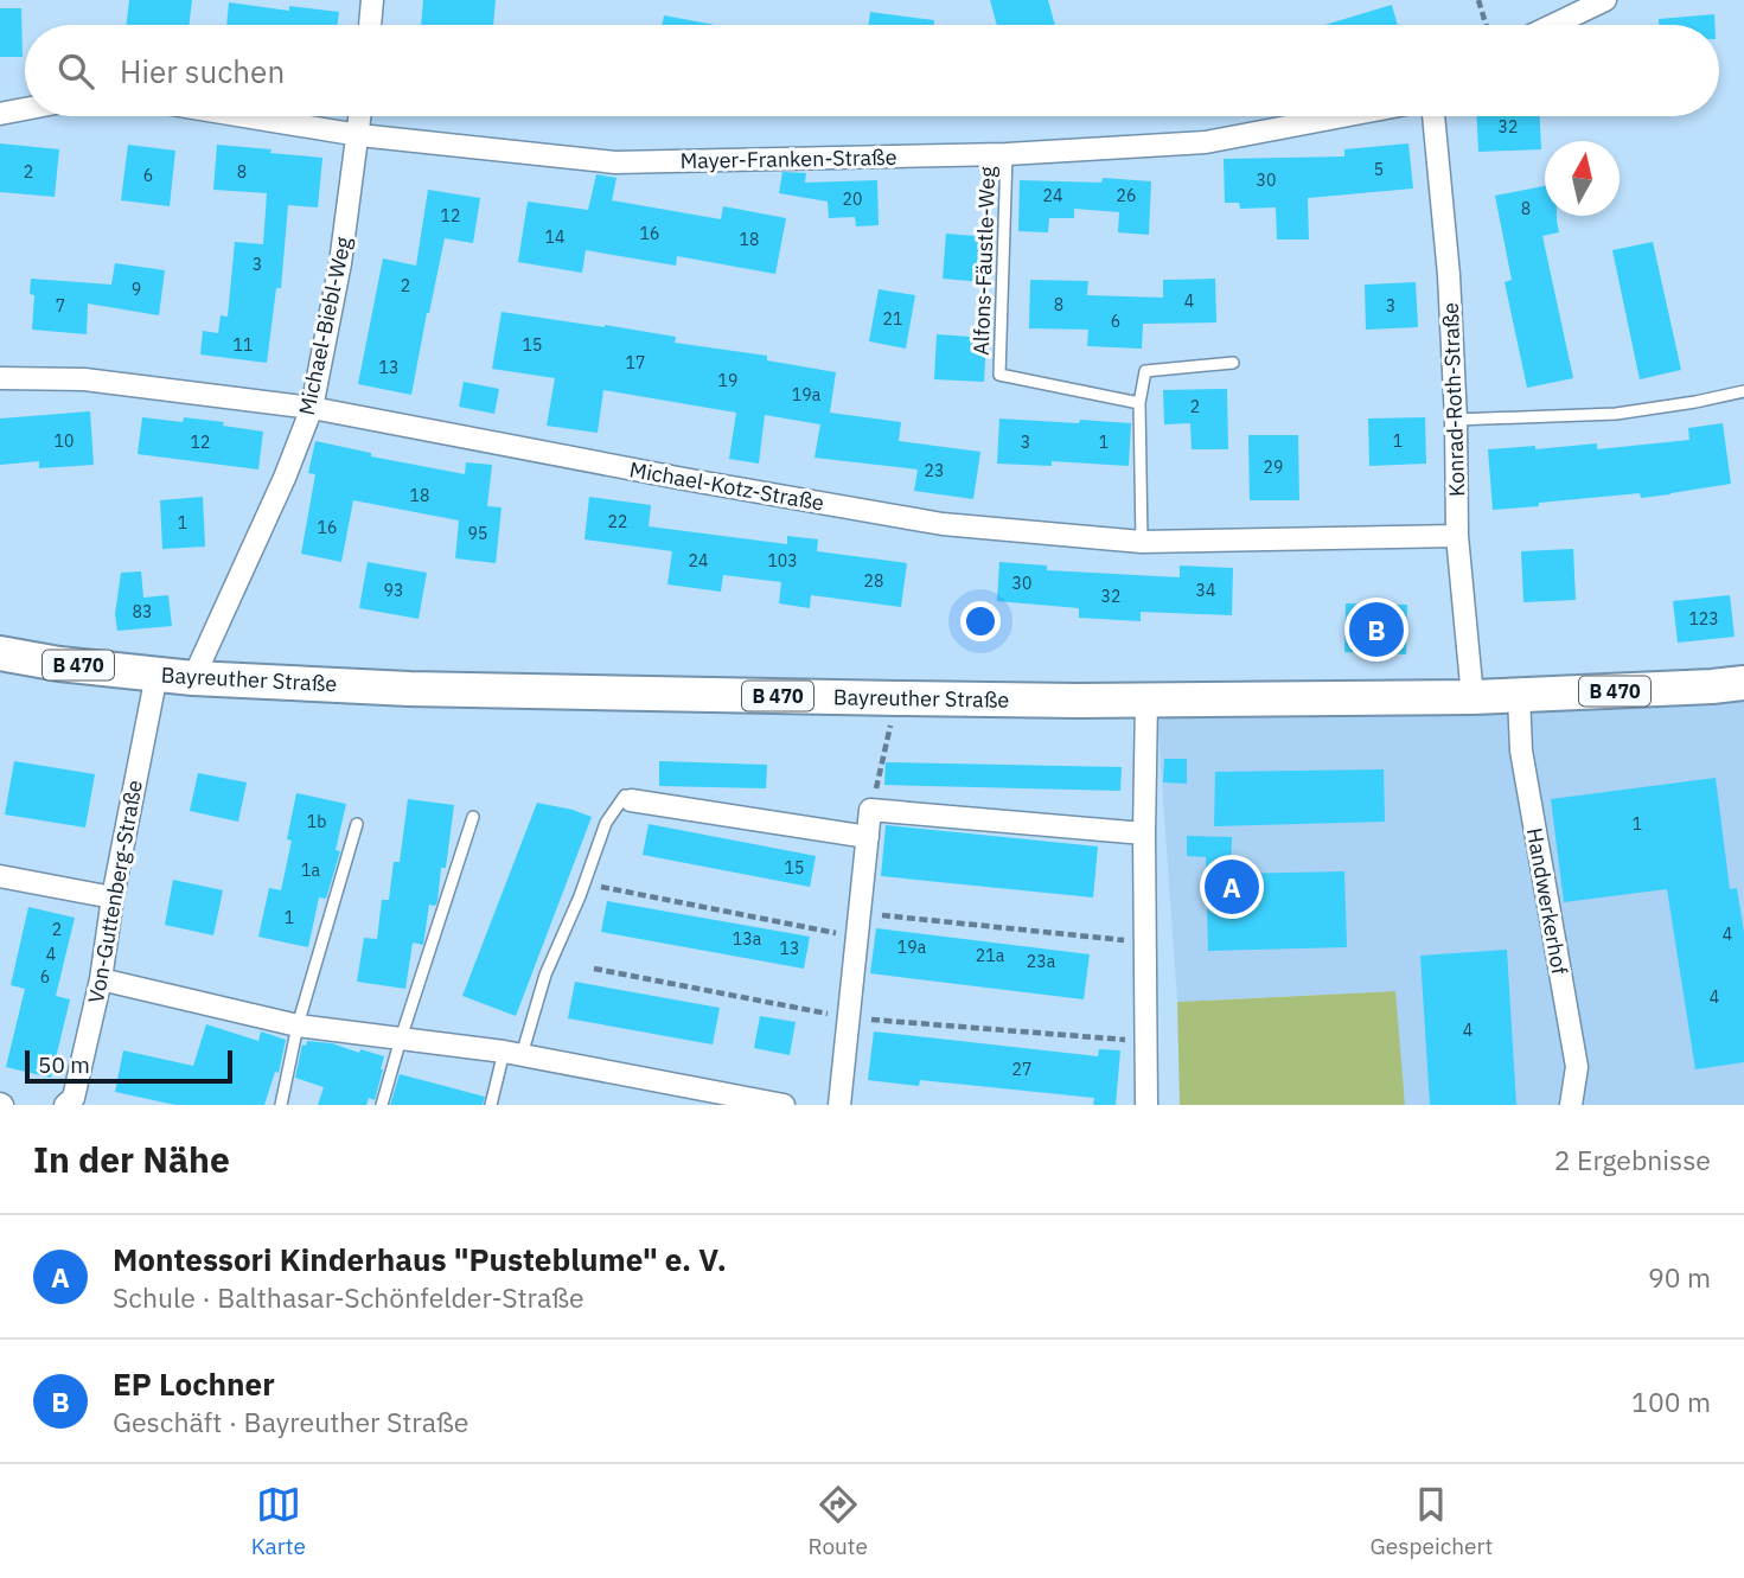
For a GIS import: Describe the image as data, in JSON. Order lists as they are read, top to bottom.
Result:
{
  "streets": {
    "main road": ["B 470", "Bayreuther Straße"],
    "street": [
      "Mayer-Franken-Straße",
      "Michael-Biebl-Weg",
      "Konrad-Roth-Straße",
      "Michael-Kotz-Straße",
      "Von-Guttenberg-Straße",
      "Handwerkerhof"
    ],
    "lane": ["Alfons-Fäustle-Weg"]
  },
  "crossings": [
    ["Mayer-Franken-Straße", "Alfons-Fäustle-Weg"],
    ["Mayer-Franken-Straße", "Michael-Biebl-Weg"],
    ["Michael-Biebl-Weg", "Michael-Kotz-Straße"],
    ["Michael-Biebl-Weg", "Bayreuther Straße"],
    ["Konrad-Roth-Straße", "Michael-Kotz-Straße"],
    ["Konrad-Roth-Straße", "Bayreuther Straße"],
    ["Bayreuther Straße", "Von-Guttenberg-Straße"],
    ["Bayreuther Straße", "Handwerkerhof"]
  ],
  "house_numbers": [
    "32",
    "5",
    "2",
    "8",
    "6",
    "30",
    "24",
    "26",
    "20",
    "8",
    "12",
    "16",
    "14",
    "18",
    "3",
    "2",
    "9",
    "4",
    "8",
    "7",
    "3",
    "21",
    "6",
    "11",
    "15",
    "17",
    "13",
    "19",
    "19a",
    "2",
    "10",
    "1",
    "12",
    "3",
    "1",
    "29",
    "23",
    "18",
    "22",
    "1",
    "16",
    "95",
    "24",
    "103",
    "28",
    "30",
    "93",
    "34",
    "32",
    "83",
    "123",
    "1b",
    "1",
    "15",
    "1a",
    "1",
    "2",
    "4",
    "13a",
    "19a",
    "13",
    "4",
    "21a",
    "23a",
    "6",
    "4",
    "4",
    "27"
  ],
  "scale_bar": "50 m",
  "north": "top",
  "page": {
    "search": "Hier suchen",
    "pins": ["B", "A"],
    "scale": "50 m",
    "heading": ["In der Nähe", "2 Ergebnisse"],
    "list": [
      {
        "mark": "A",
        "name": "Montessori Kinderhaus \"Pusteblume\" e. V.",
        "note": "Schule · Balthasar-Schönfelder-Straße",
        "value": "90 m"
      },
      {
        "mark": "B",
        "name": "EP Lochner",
        "note": "Geschäft · Bayreuther Straße",
        "value": "100 m"
      }
    ],
    "nav": ["Karte", "Route", "Gespeichert"]
  }
}
